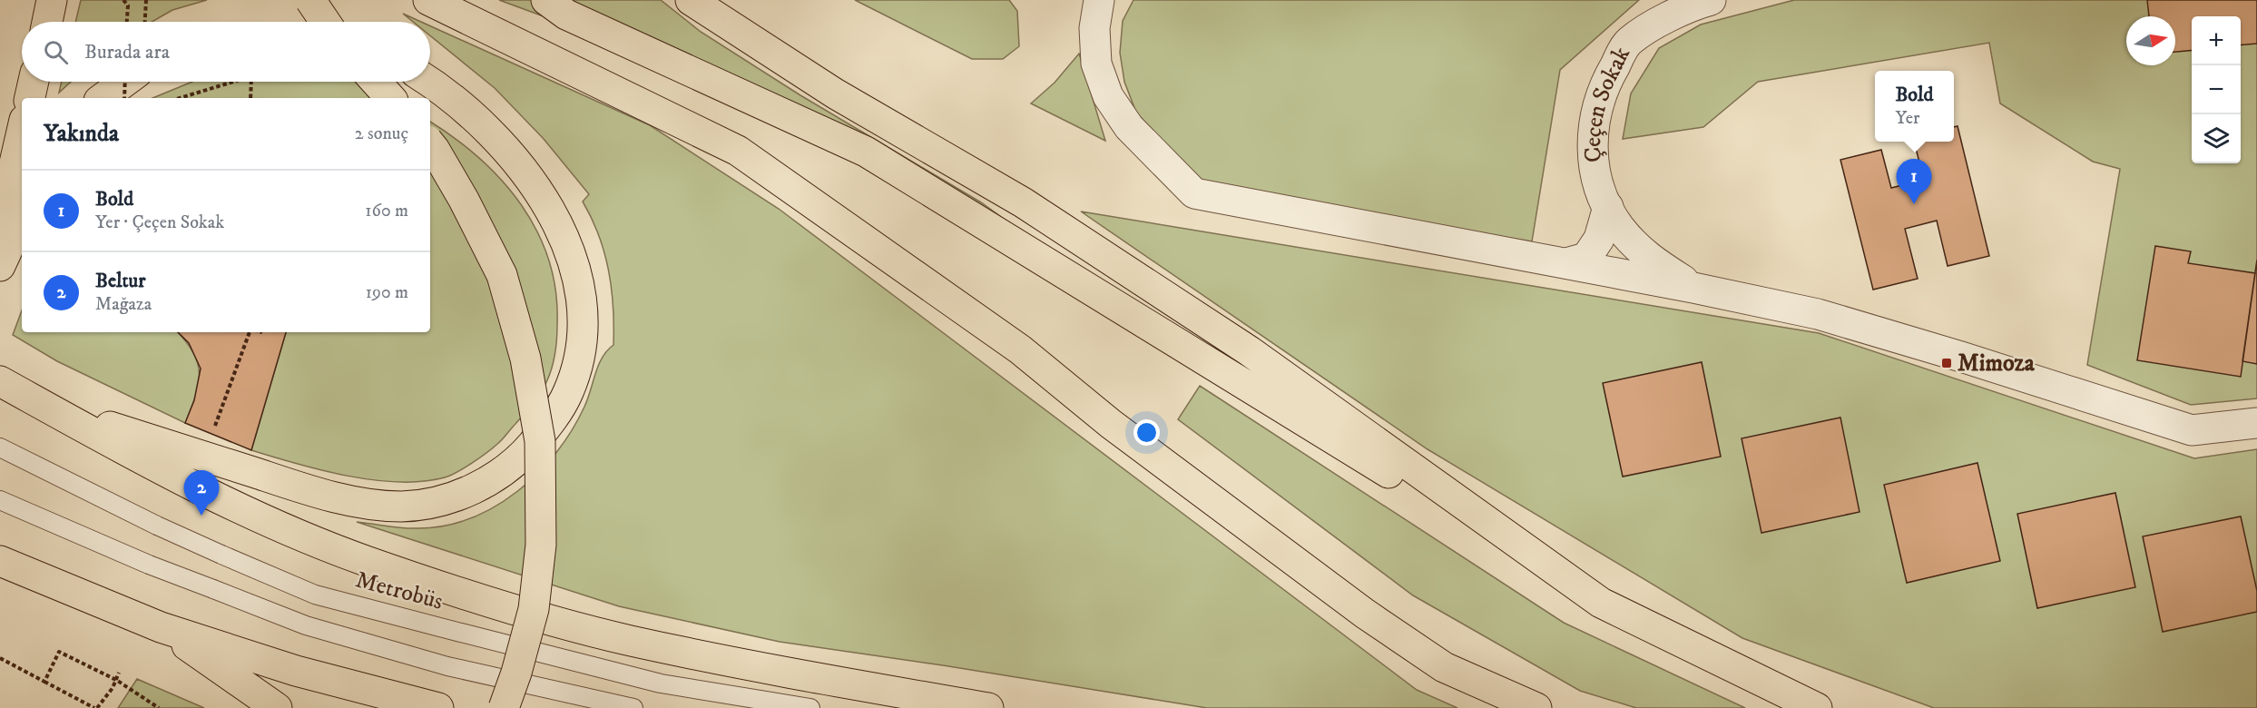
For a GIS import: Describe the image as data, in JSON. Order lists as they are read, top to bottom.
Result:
{
  "streets": {
    "street": ["Çeçen Sokak"],
    "lane": ["Metrobüs"]
  },
  "places": {
    "transit": ["Mimoza"]
  },
  "north": "right",
  "page": {
    "map_buttons": ["+", "−"],
    "search": "Burada ara",
    "popup": ["Bold", "Yer"],
    "heading": ["Yakında", "2 sonuç"],
    "pins": ["1", "2"],
    "list": [
      {
        "mark": "1",
        "name": "Bold",
        "note": "Yer · Çeçen Sokak",
        "value": "160 m"
      },
      {
        "mark": "2",
        "name": "Beltur",
        "note": "Mağaza",
        "value": "190 m"
      }
    ]
  }
}
